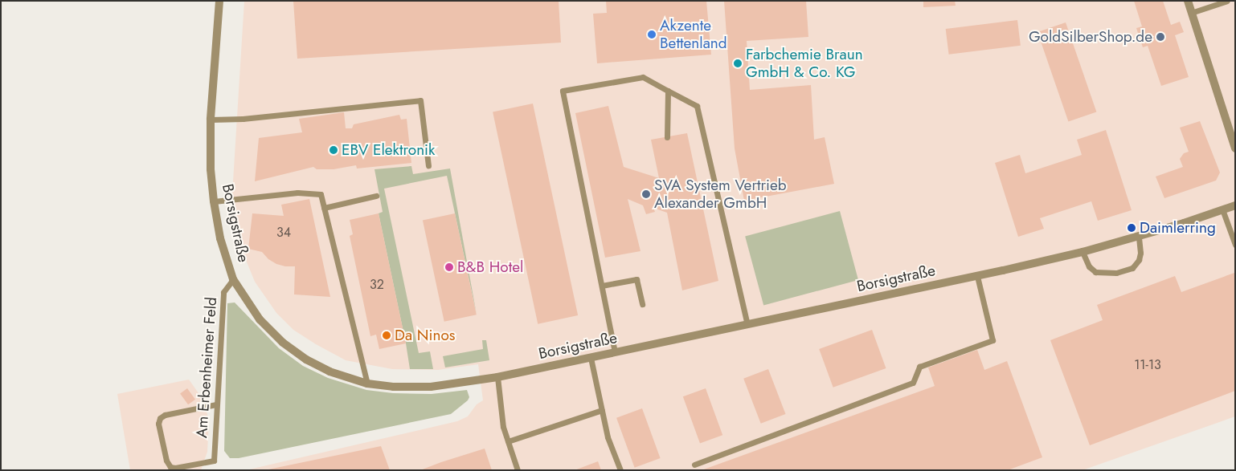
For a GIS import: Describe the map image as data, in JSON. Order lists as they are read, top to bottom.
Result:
{
  "streets": {
    "street": ["Borsigstraße"],
    "lane": ["Am Erbenheimer Feld"]
  },
  "crossings": [
    ["Borsigstraße", "Am Erbenheimer Feld"]
  ],
  "places": [
    "Akzente Bettenland",
    "GoldSilberShop.de",
    "Farbchemie Braun GmbH & Co. KG",
    "EBV Elektronik",
    "SVA System Vertrieb Alexander GmbH",
    "Daimlerring",
    "B&B Hotel",
    "Da Ninos"
  ],
  "house_numbers": ["34", "32", "11-13"]
}
